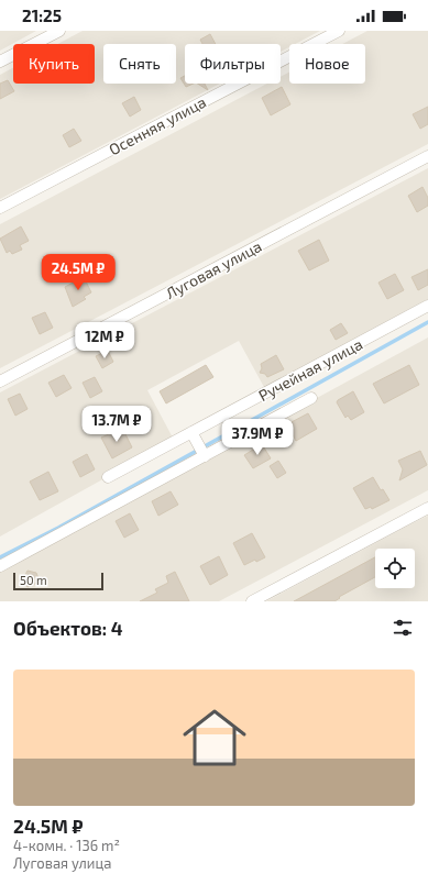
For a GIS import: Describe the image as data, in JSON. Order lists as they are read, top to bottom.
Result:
{
  "streets": {
    "street": ["Осенняя улица", "Луговая улица", "Ручейная улица"]
  },
  "scale_bar": "50 m",
  "page": {
    "status": "21:25",
    "chip": [
      "Купить",
      "Снять",
      "Фильтры",
      "Новое"
    ],
    "price": [
      "24.5M ₽",
      "12M ₽",
      "13.7M ₽",
      "37.9M ₽"
    ],
    "scale": "50 m",
    "heading": "Объектов: 4",
    "list": [
      {
        "name": "24.5M ₽",
        "note": "4-комн. · 136 m² · Луговая улица"
      }
    ]
  }
}
